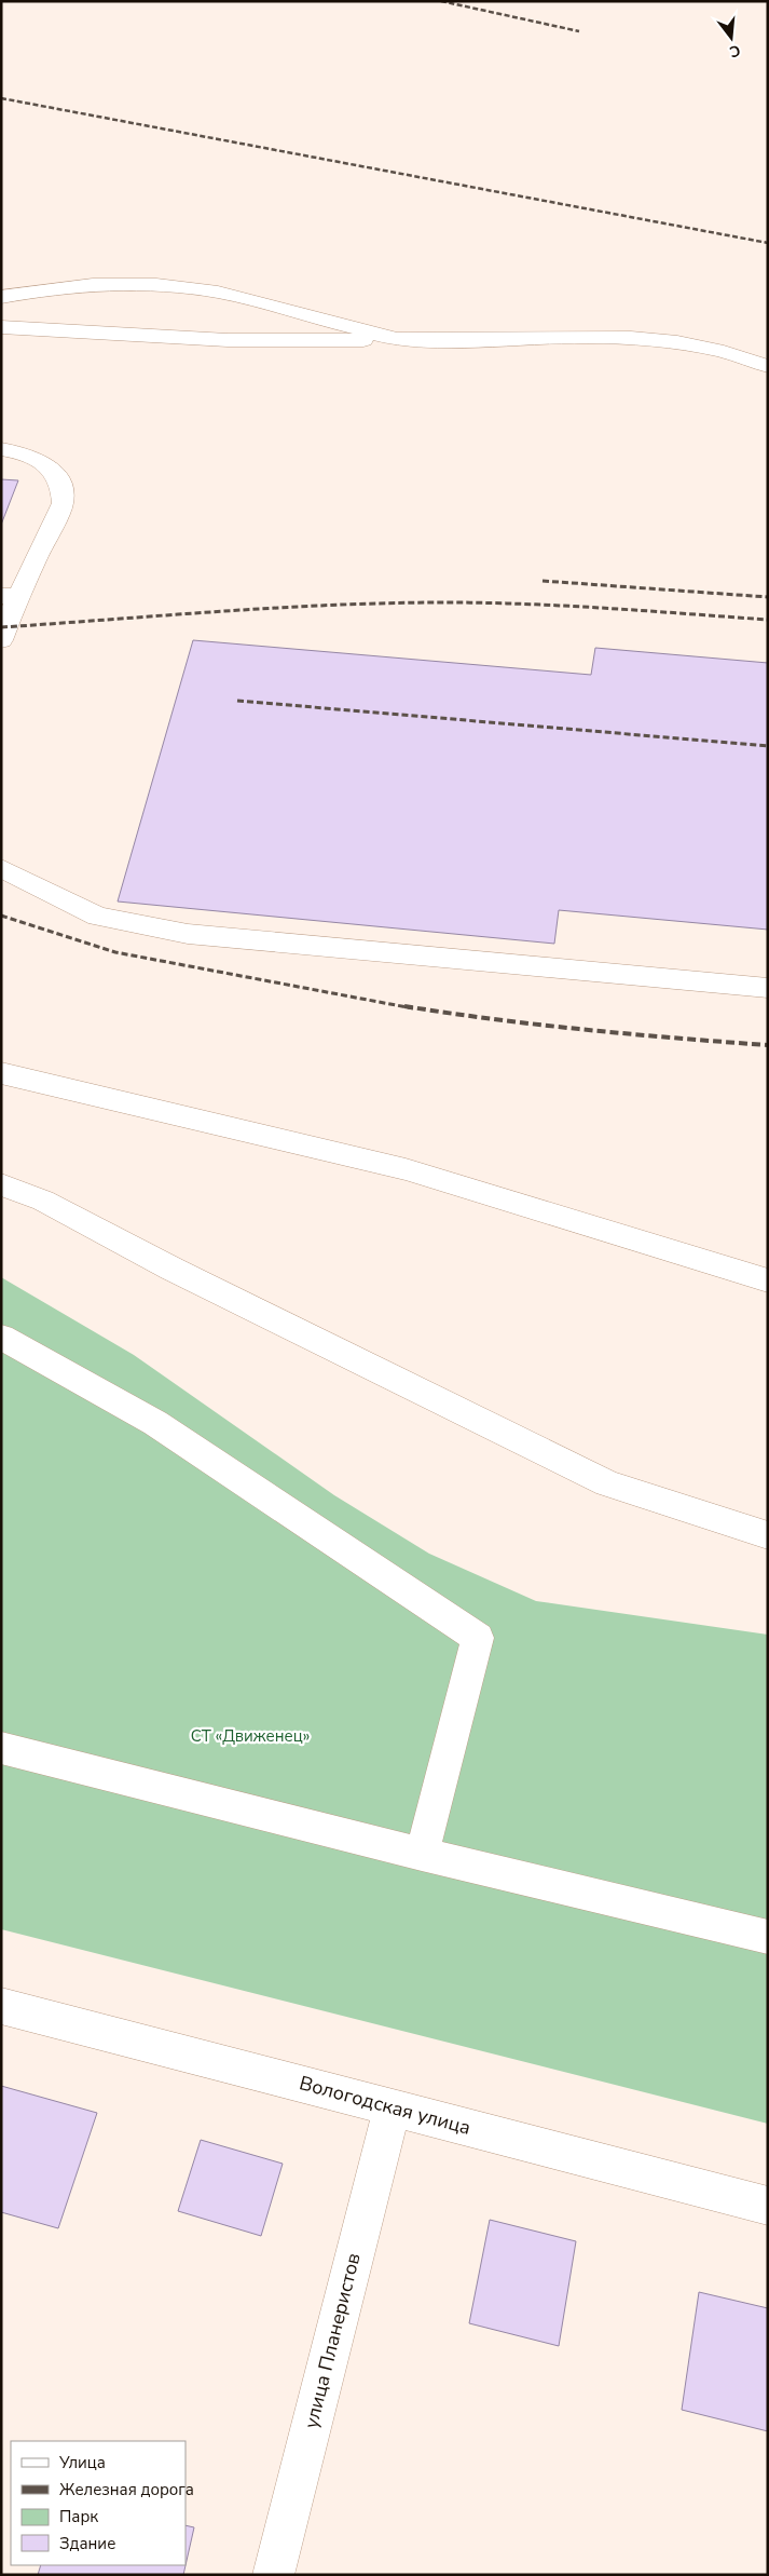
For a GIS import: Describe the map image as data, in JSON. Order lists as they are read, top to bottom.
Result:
{
  "streets": {
    "street": ["Вологодская улица", "улица Планеристов"]
  },
  "crossings": [
    ["Вологодская улица", "улица Планеристов"]
  ],
  "parks": ["СТ «Движенец»"],
  "legend": [
    "Улица",
    "Железная дорога",
    "Парк",
    "Здание"
  ],
  "north": "bottom"
}
